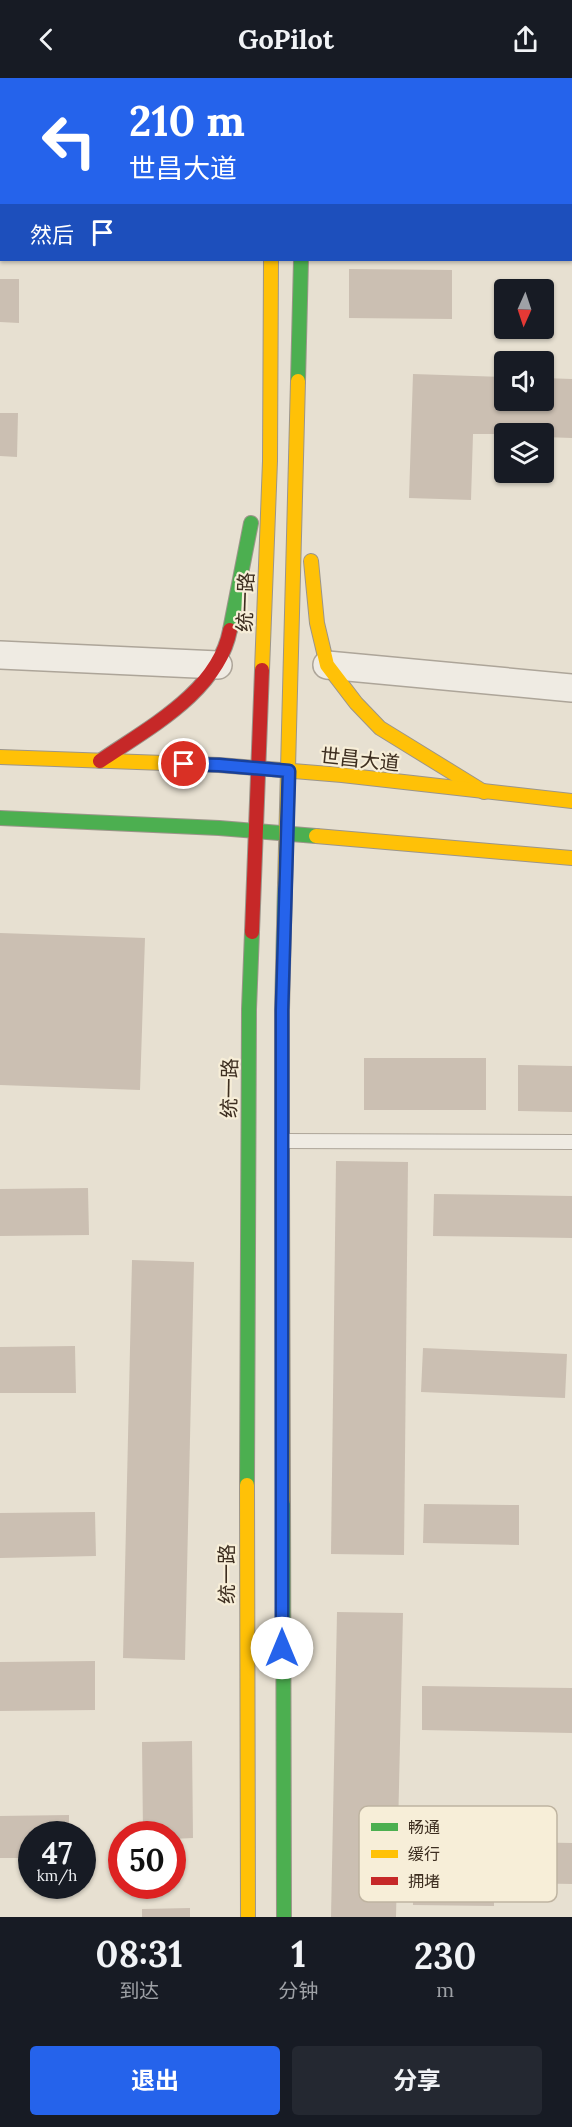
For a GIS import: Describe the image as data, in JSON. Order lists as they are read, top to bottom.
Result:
{
  "streets": {
    "main road": ["统一路", "世昌大道"]
  },
  "crossings": [
    ["统一路", "世昌大道"]
  ],
  "legend": ["畅通", "缓行", "拥堵"],
  "north": "bottom",
  "page": {
    "header": "GoPilot",
    "turn": ["210 m", "世昌大道"],
    "then": "然后",
    "speed": "47 km/h",
    "limit": "50",
    "eta": [
      "08:31",
      "到达",
      "1",
      "分钟",
      "230",
      "m"
    ],
    "buttons": ["退出", "分享"]
  }
}
